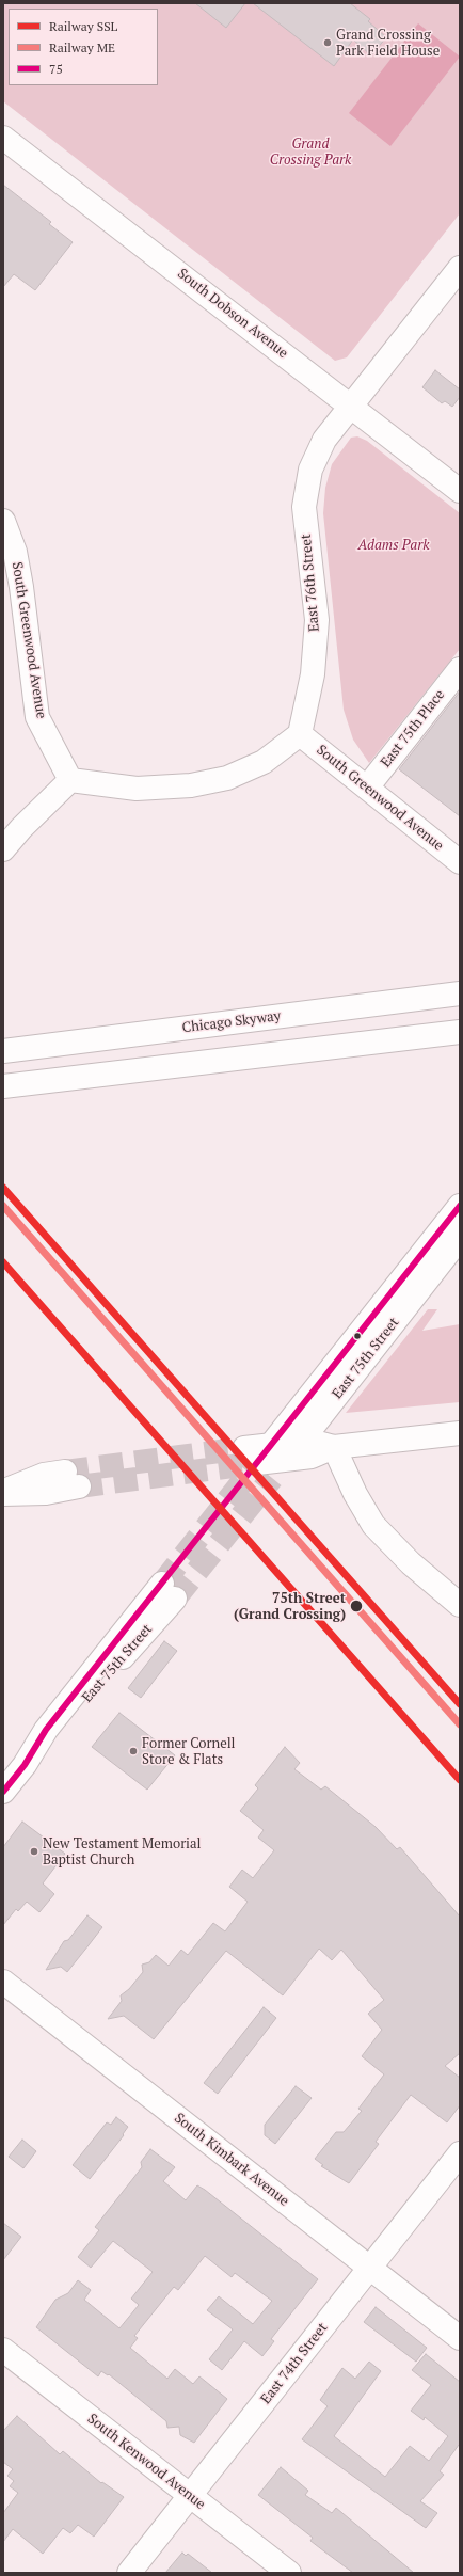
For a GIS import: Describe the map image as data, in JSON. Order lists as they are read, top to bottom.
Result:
{
  "streets": {
    "main road": [
      "South Dobson Avenue",
      "East 76th Street",
      "South Greenwood Avenue",
      "East 75th Place",
      "Chicago Skyway",
      "East 75th Street",
      "South Kimbark Avenue",
      "East 74th Street",
      "South Kenwood Avenue"
    ]
  },
  "crossings": [
    ["South Dobson Avenue", "East 76th Street"],
    ["East 76th Street", "South Greenwood Avenue"],
    ["South Greenwood Avenue", "East 75th Place"],
    ["South Kimbark Avenue", "East 74th Street"],
    ["East 74th Street", "South Kenwood Avenue"]
  ],
  "parks": ["Grand Crossing Park", "Adams Park"],
  "places": [
    "Grand Crossing Park Field House",
    "75th Street (Grand Crossing)",
    "Former Cornell Store & Flats",
    "New Testament Memorial Baptist Church"
  ],
  "lines": ["rail line SSL", "rail line ME", "transit line 75"],
  "legend": ["Railway SSL", "Railway ME", "75"]
}
